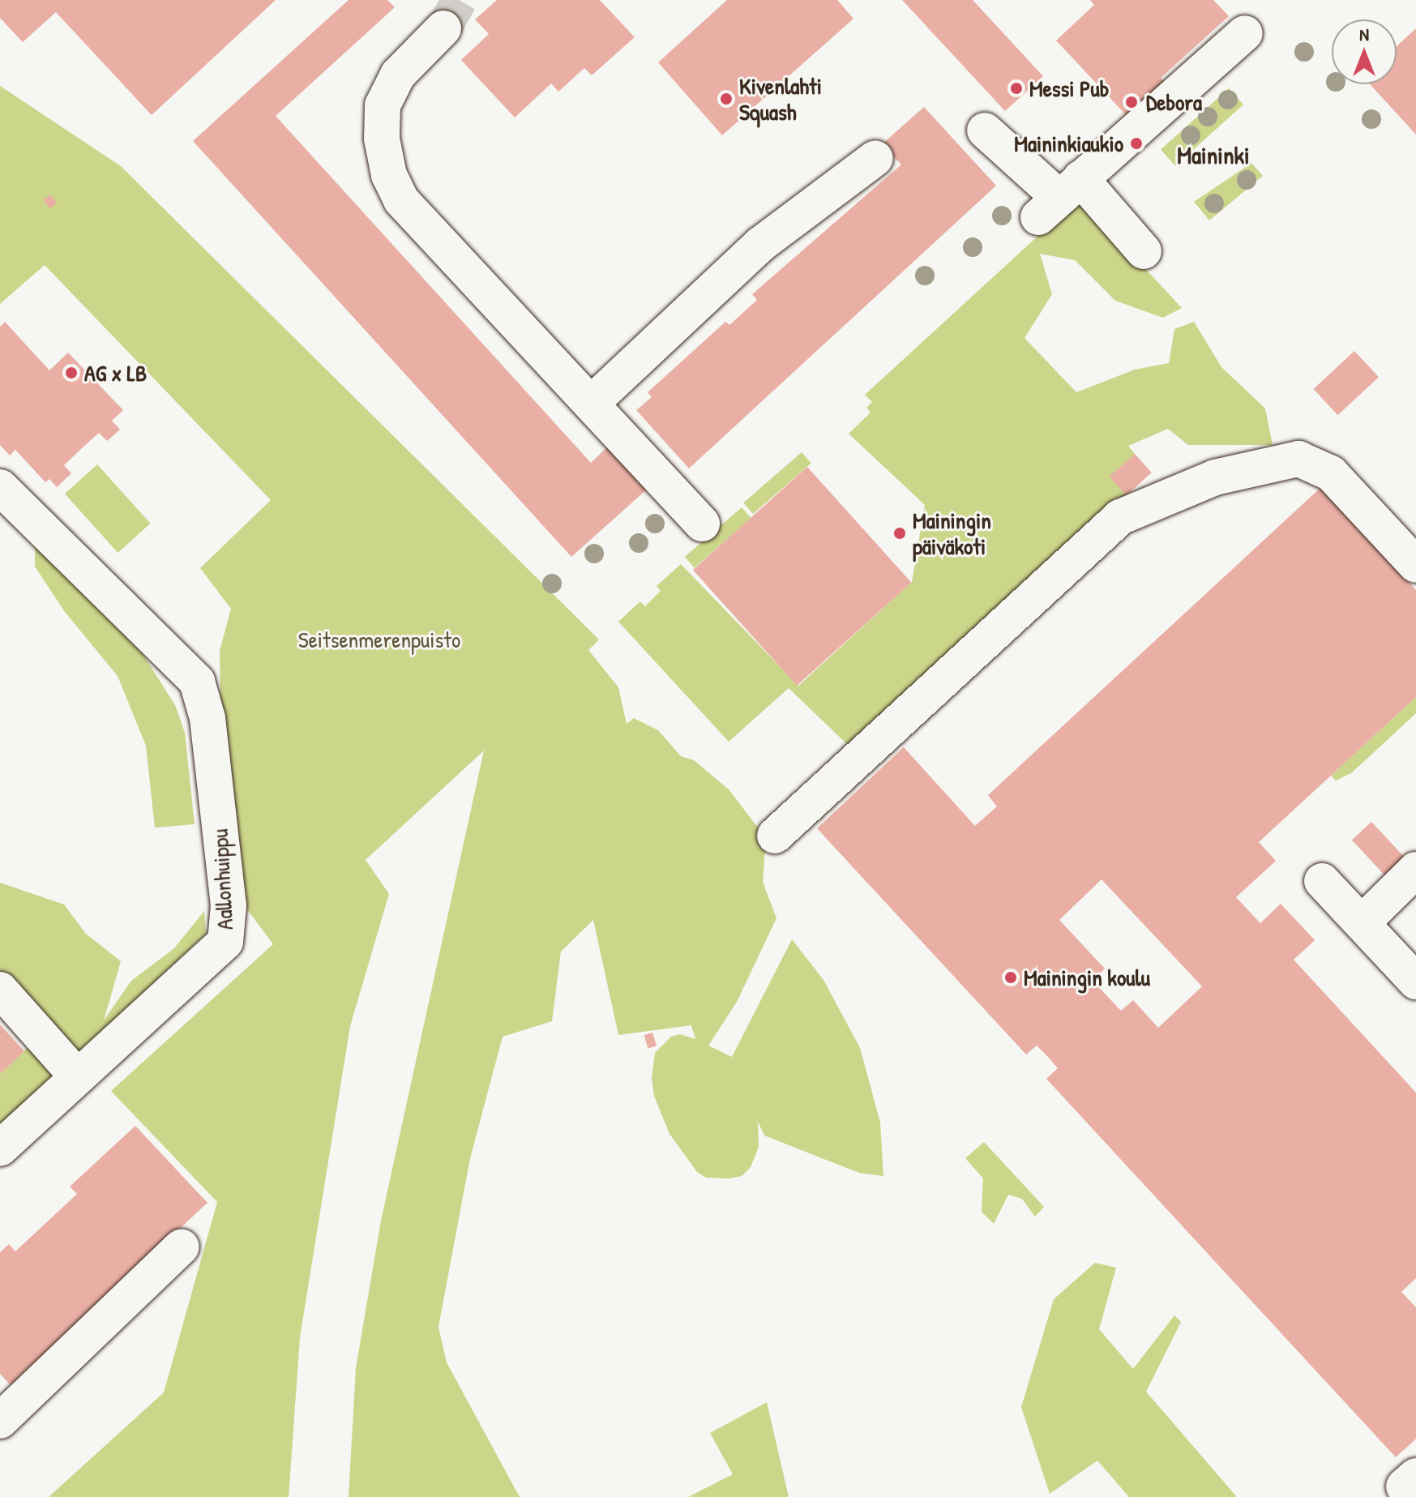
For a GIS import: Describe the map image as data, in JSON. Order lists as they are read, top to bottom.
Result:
{
  "streets": {
    "street": ["Aallonhuippu"]
  },
  "districts": ["Maininki"],
  "parks": ["Seitsenmerenpuisto"],
  "places": [
    "Messi Pub",
    "Kivenlahti Squash",
    "Debora",
    "Maininkiaukio",
    "AG x LB",
    "Mainingin päiväkoti",
    "Mainingin koulu"
  ],
  "north": "top"
}
